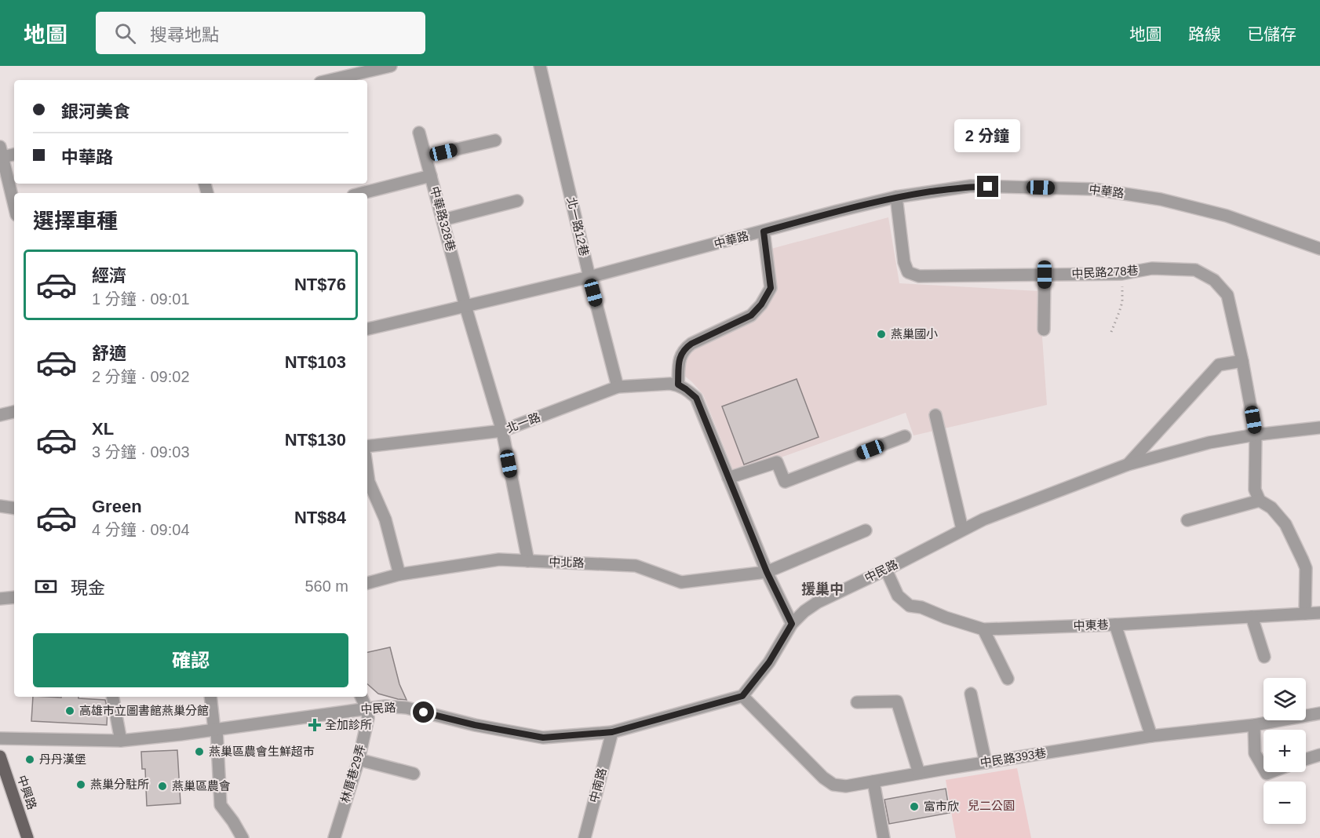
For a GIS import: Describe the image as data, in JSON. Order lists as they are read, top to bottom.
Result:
{
  "streets": {
    "main road": ["中興路"],
    "street": [
      "中華路",
      "中華路328巷",
      "北一路12巷",
      "中民路278巷",
      "北一路",
      "中北路",
      "中民路",
      "中東巷",
      "中民路393巷",
      "林厝巷29弄",
      "中南路"
    ]
  },
  "crossings": [
    ["中華路", "中華路328巷"],
    ["中華路", "北一路12巷"],
    ["中華路", "中民路278巷"],
    ["中華路328巷", "北一路"],
    ["中華路328巷", "中北路"],
    ["北一路12巷", "北一路"],
    ["中民路278巷", "中民路"],
    ["中民路", "中東巷"],
    ["中民路", "中民路393巷"],
    ["中民路", "林厝巷29弄"],
    ["中民路", "中南路"]
  ],
  "districts": ["援巢中"],
  "parks": ["兒二公園"],
  "places": {
    "other": [
      "燕巢國小",
      "高雄市立圖書館燕巢分館",
      "燕巢區農會生鮮超市",
      "丹丹漢堡",
      "燕巢分駐所",
      "燕巢區農會",
      "富市欣"
    ],
    "health": ["全加診所"]
  },
  "page": {
    "header": "地圖",
    "search": "搜尋地點",
    "nav": ["地圖", "路線", "已儲存"],
    "banner": ["銀河美食", "中華路"],
    "bubble": "2 分鐘",
    "heading": "選擇車種",
    "list": [
      {
        "name": "經濟",
        "note": "1 分鐘 · 09:01",
        "value": "NT$76"
      },
      {
        "name": "舒適",
        "note": "2 分鐘 · 09:02",
        "value": "NT$103"
      },
      {
        "name": "XL",
        "note": "3 分鐘 · 09:03",
        "value": "NT$130"
      },
      {
        "name": "Green",
        "note": "4 分鐘 · 09:04",
        "value": "NT$84"
      }
    ],
    "pay": ["現金", "560 m"],
    "buttons": "確認",
    "map_buttons": ["+", "−"]
  }
}
